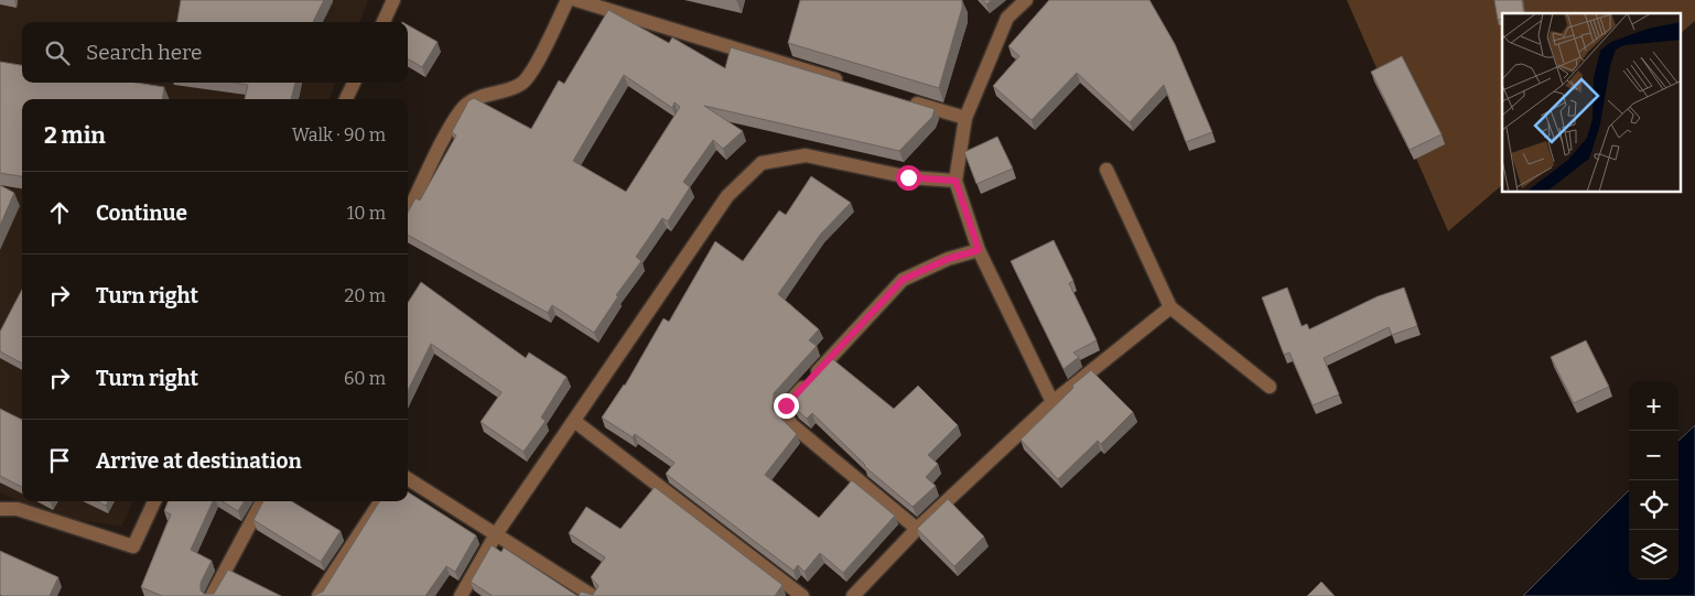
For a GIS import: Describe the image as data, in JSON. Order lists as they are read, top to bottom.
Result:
{
  "page": {
    "search": "Search here",
    "heading": ["2 min", "Walk · 90 m"],
    "list": [
      ["Continue", "10 m"],
      ["Turn right", "20 m"],
      ["Turn right", "60 m"],
      "Arrive at destination"
    ],
    "map_buttons": ["+", "−"]
  }
}
